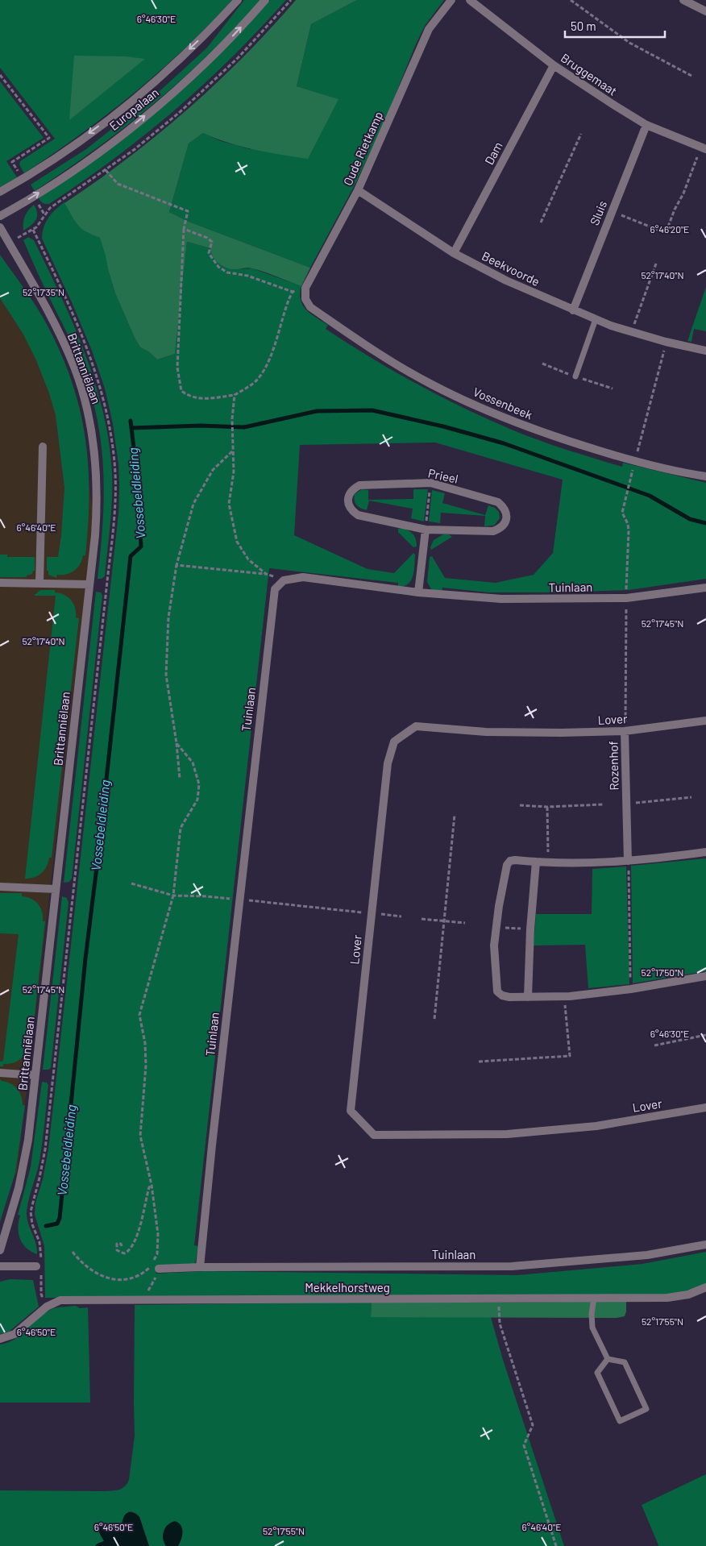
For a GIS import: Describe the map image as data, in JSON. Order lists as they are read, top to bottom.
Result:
{
  "streets": {
    "street": [
      "Bruggemaat",
      "Europalaan",
      "Oude Rietkamp",
      "Dam",
      "Sluis",
      "Beekvoorde",
      "Brittanniëlaan",
      "Vossenbeek",
      "Prieel",
      "Tuinlaan",
      "Lover",
      "Rozenhof",
      "Mekkelhorstweg"
    ]
  },
  "crossings": [
    ["Bruggemaat", "Dam"],
    ["Bruggemaat", "Sluis"],
    ["Oude Rietkamp", "Beekvoorde"],
    ["Oude Rietkamp", "Vossenbeek"],
    ["Dam", "Beekvoorde"],
    ["Sluis", "Beekvoorde"],
    ["Tuinlaan", "Rozenhof"],
    ["Lover", "Rozenhof"]
  ],
  "water": ["Vossebeldleiding"],
  "scale_bar": "50 m",
  "coordinates": [
    "6°46'30\"E",
    "6°46'20\"E",
    "52°17'40\"N",
    "52°17'35\"N",
    "6°46'40\"E",
    "52°17'45\"N",
    "52°17'50\"N",
    "52°17'55\"N",
    "6°46'50\"E"
  ]
}
